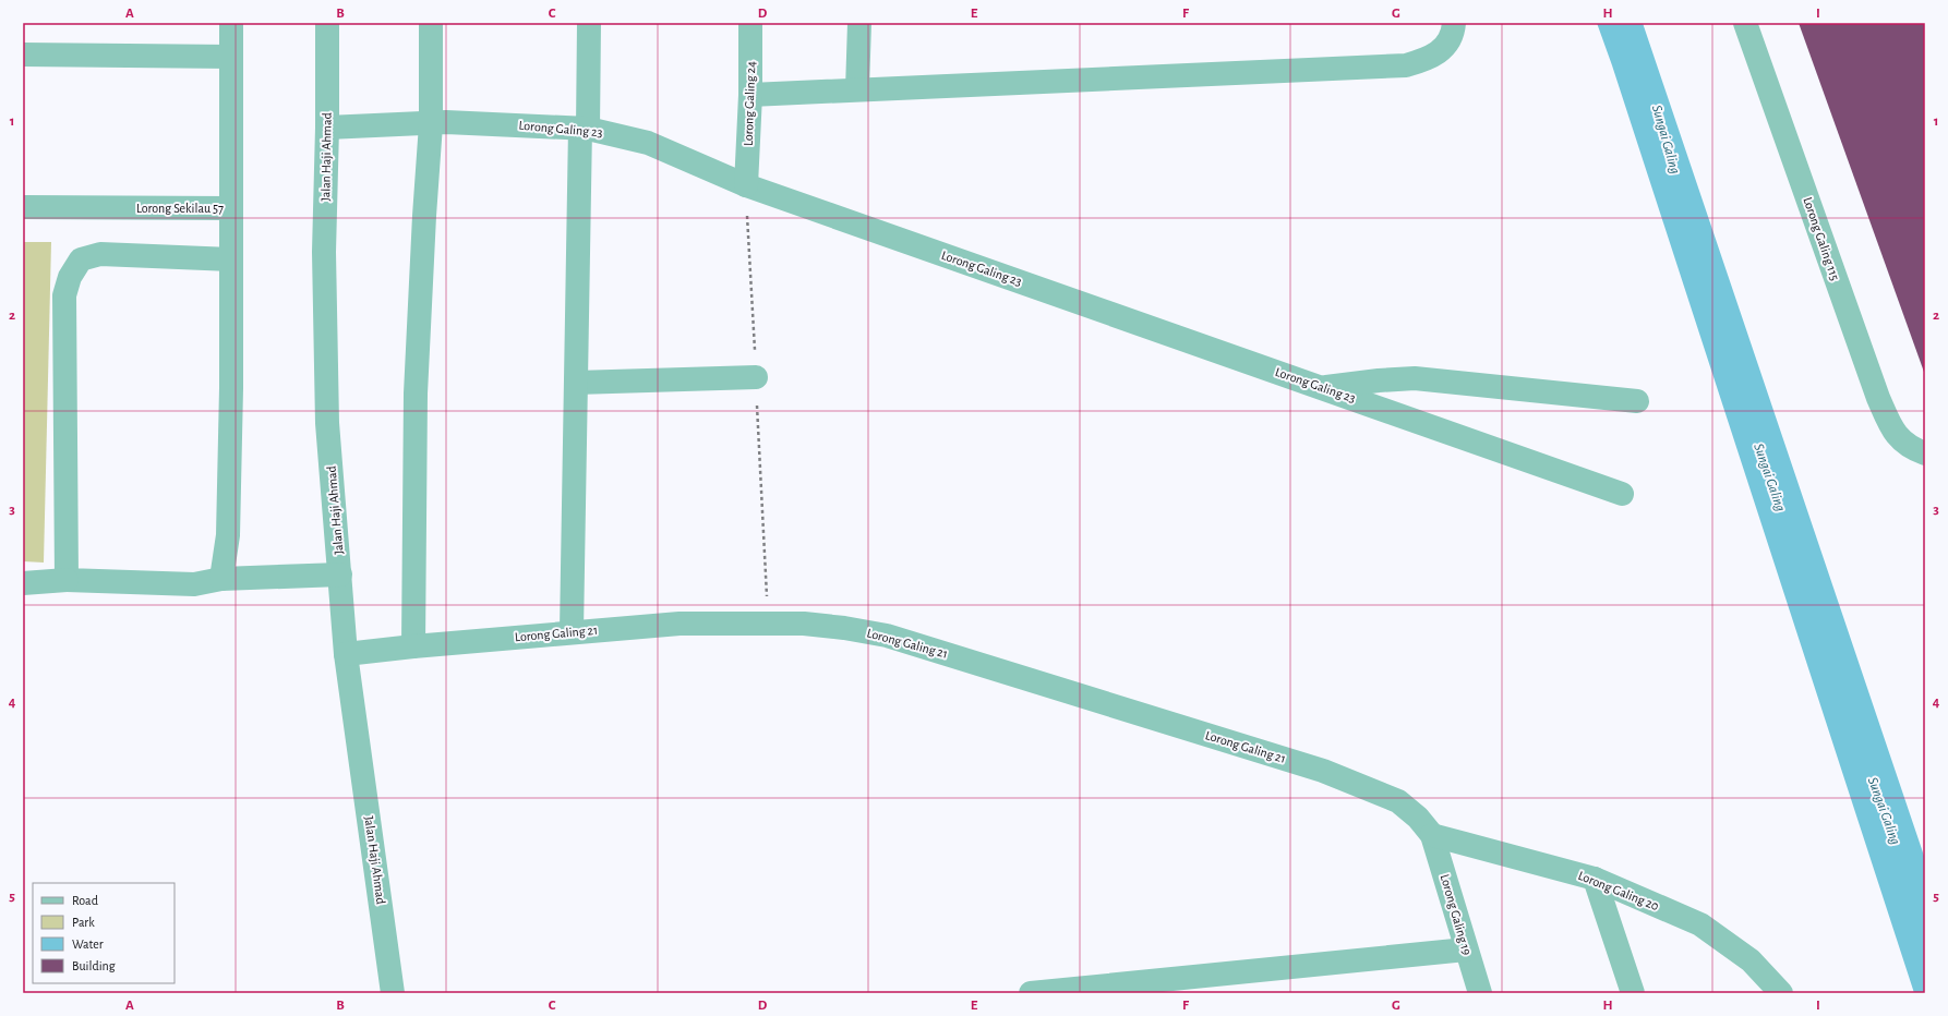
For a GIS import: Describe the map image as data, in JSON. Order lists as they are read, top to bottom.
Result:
{
  "streets": {
    "street": [
      "Lorong Galing 24",
      "Lorong Galing 23",
      "Jalan Haji Ahmad",
      "Lorong Sekilau 57",
      "Lorong Galing 115",
      "Lorong Galing 21",
      "Lorong Galing 20",
      "Lorong Galing 19"
    ]
  },
  "crossings": [
    ["Lorong Galing 24", "Lorong Galing 23"],
    ["Lorong Galing 23", "Jalan Haji Ahmad"],
    ["Jalan Haji Ahmad", "Lorong Galing 21"],
    ["Lorong Galing 21", "Lorong Galing 20"],
    ["Lorong Galing 21", "Lorong Galing 19"],
    ["Lorong Galing 20", "Lorong Galing 19"]
  ],
  "water": ["Sungai Galing"],
  "legend": [
    "Road",
    "Park",
    "Water",
    "Building"
  ],
  "grid": {
    "columns": [
      "A",
      "B",
      "C",
      "D",
      "E",
      "F",
      "G",
      "H",
      "I"
    ],
    "rows": [
      "1",
      "2",
      "3",
      "4",
      "5"
    ]
  }
}
